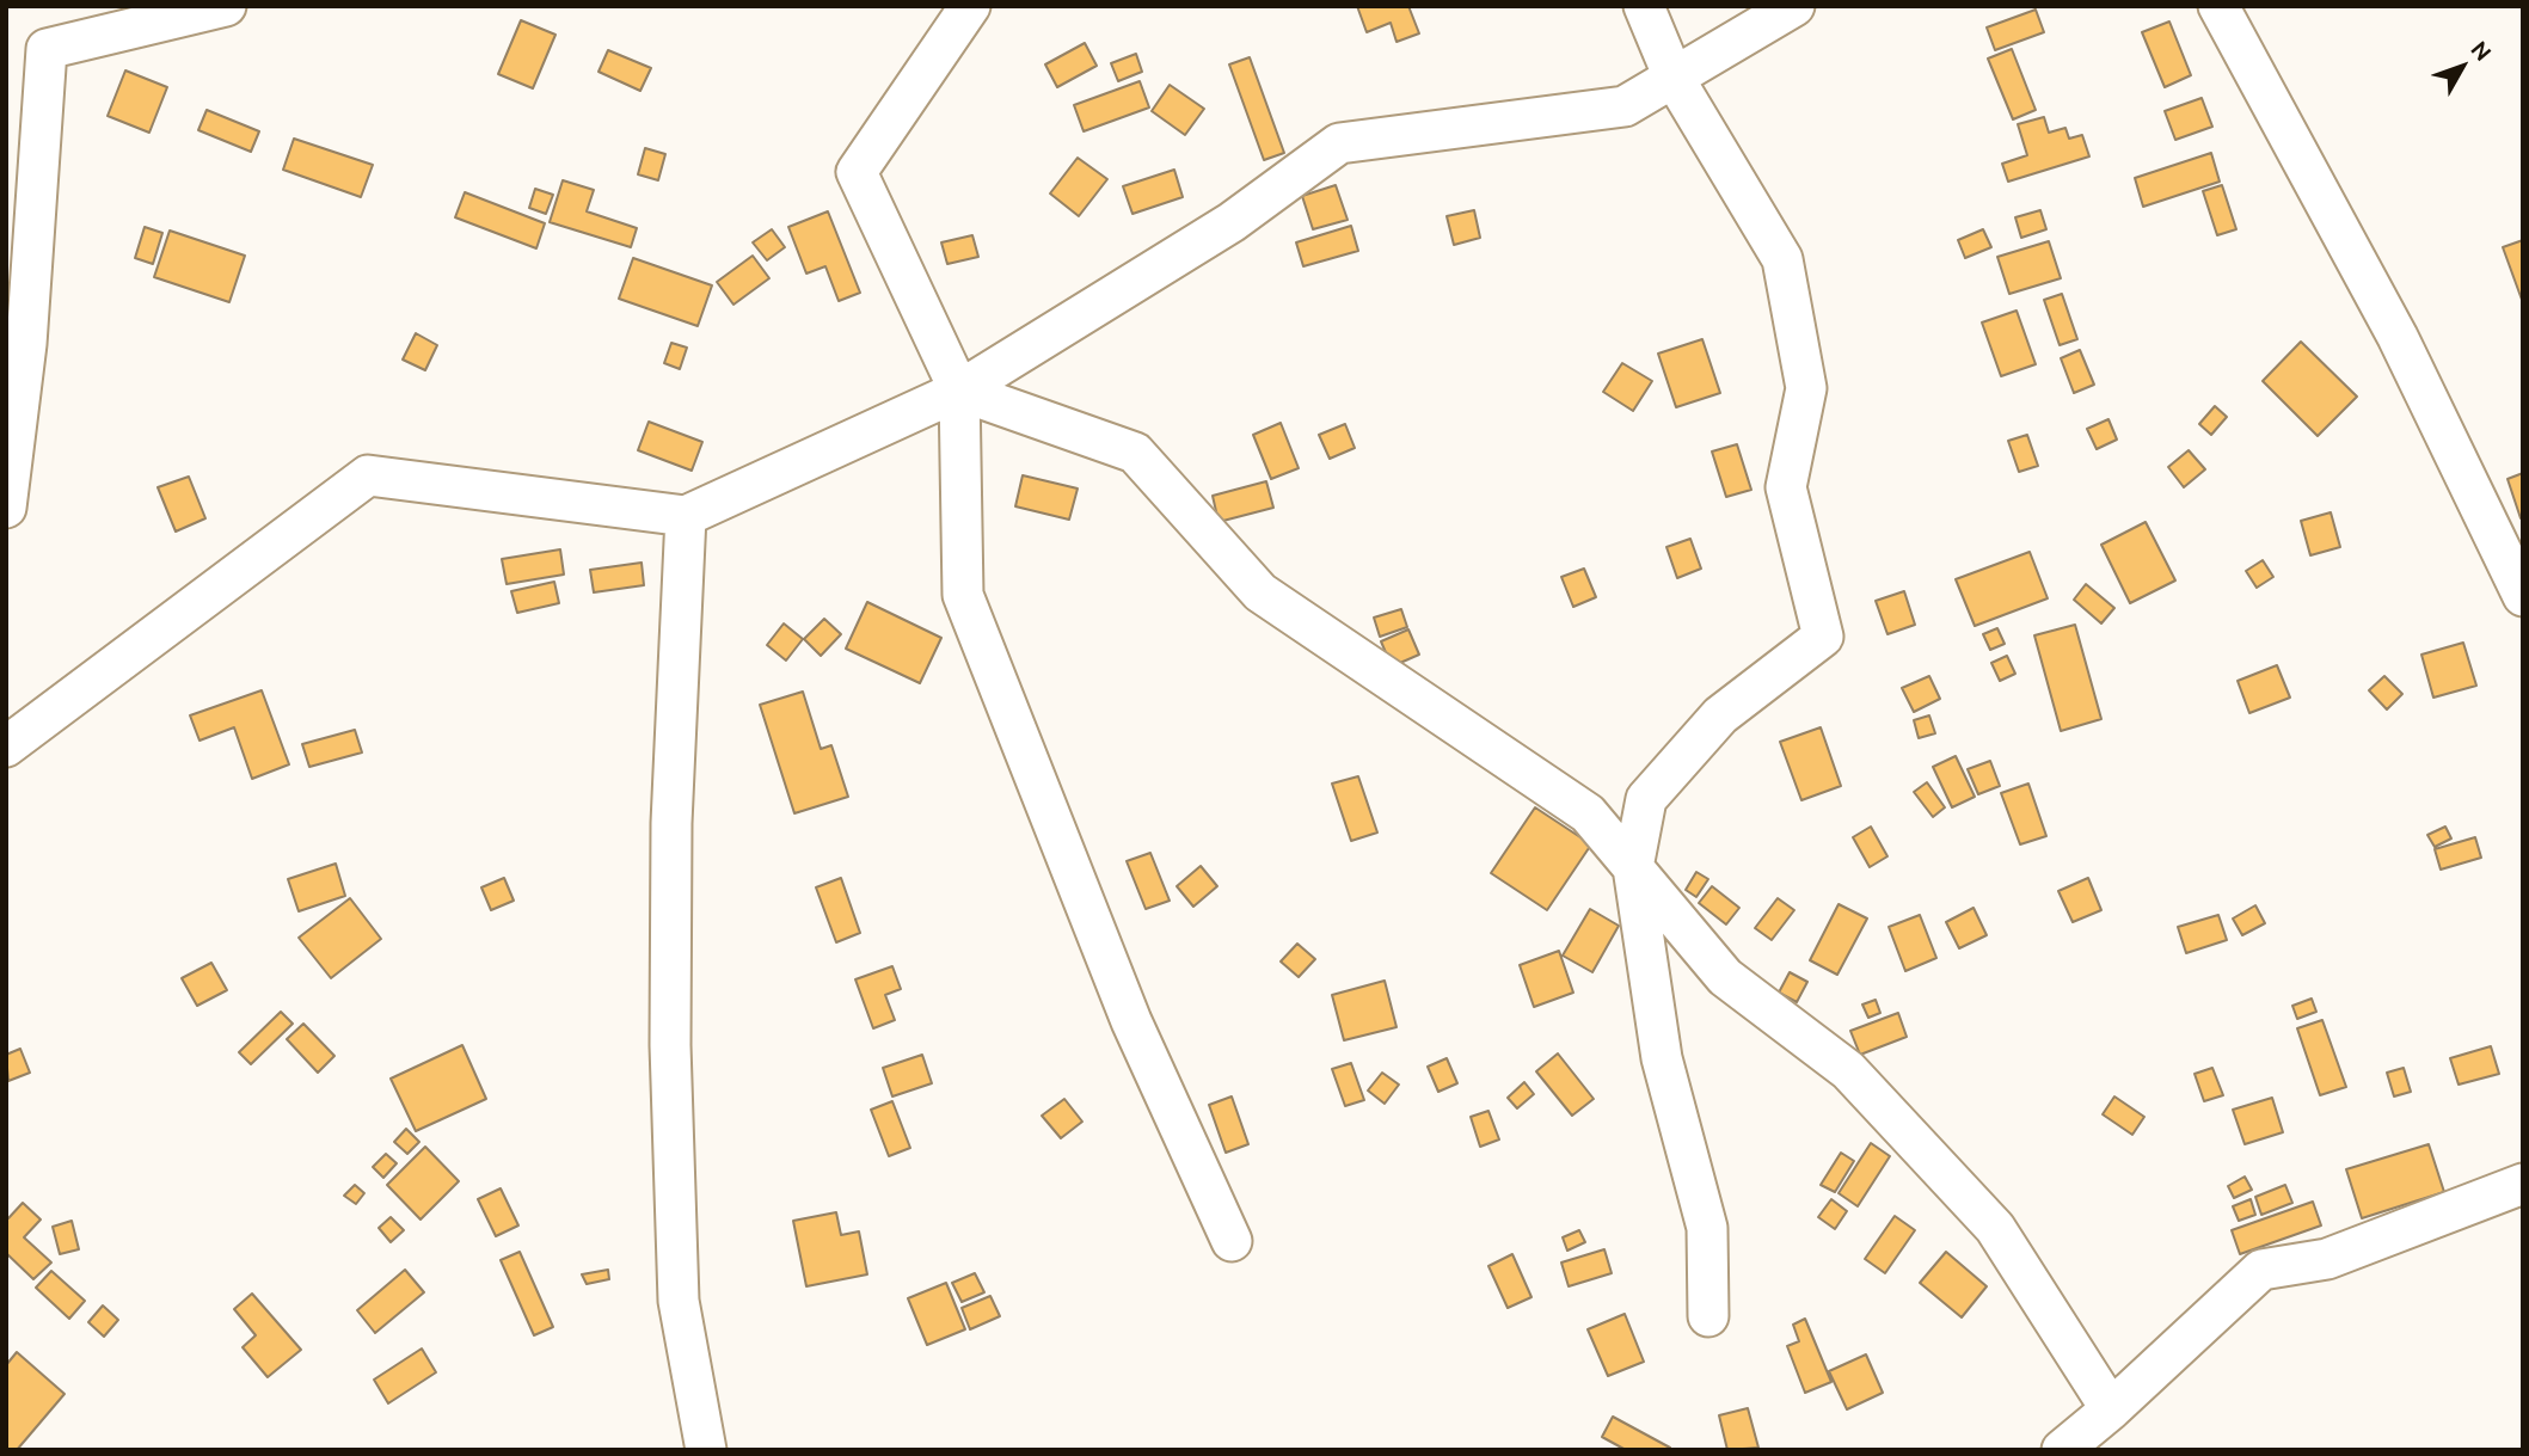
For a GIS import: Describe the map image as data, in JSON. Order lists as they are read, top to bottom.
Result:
{
  "north": "top right"
}
